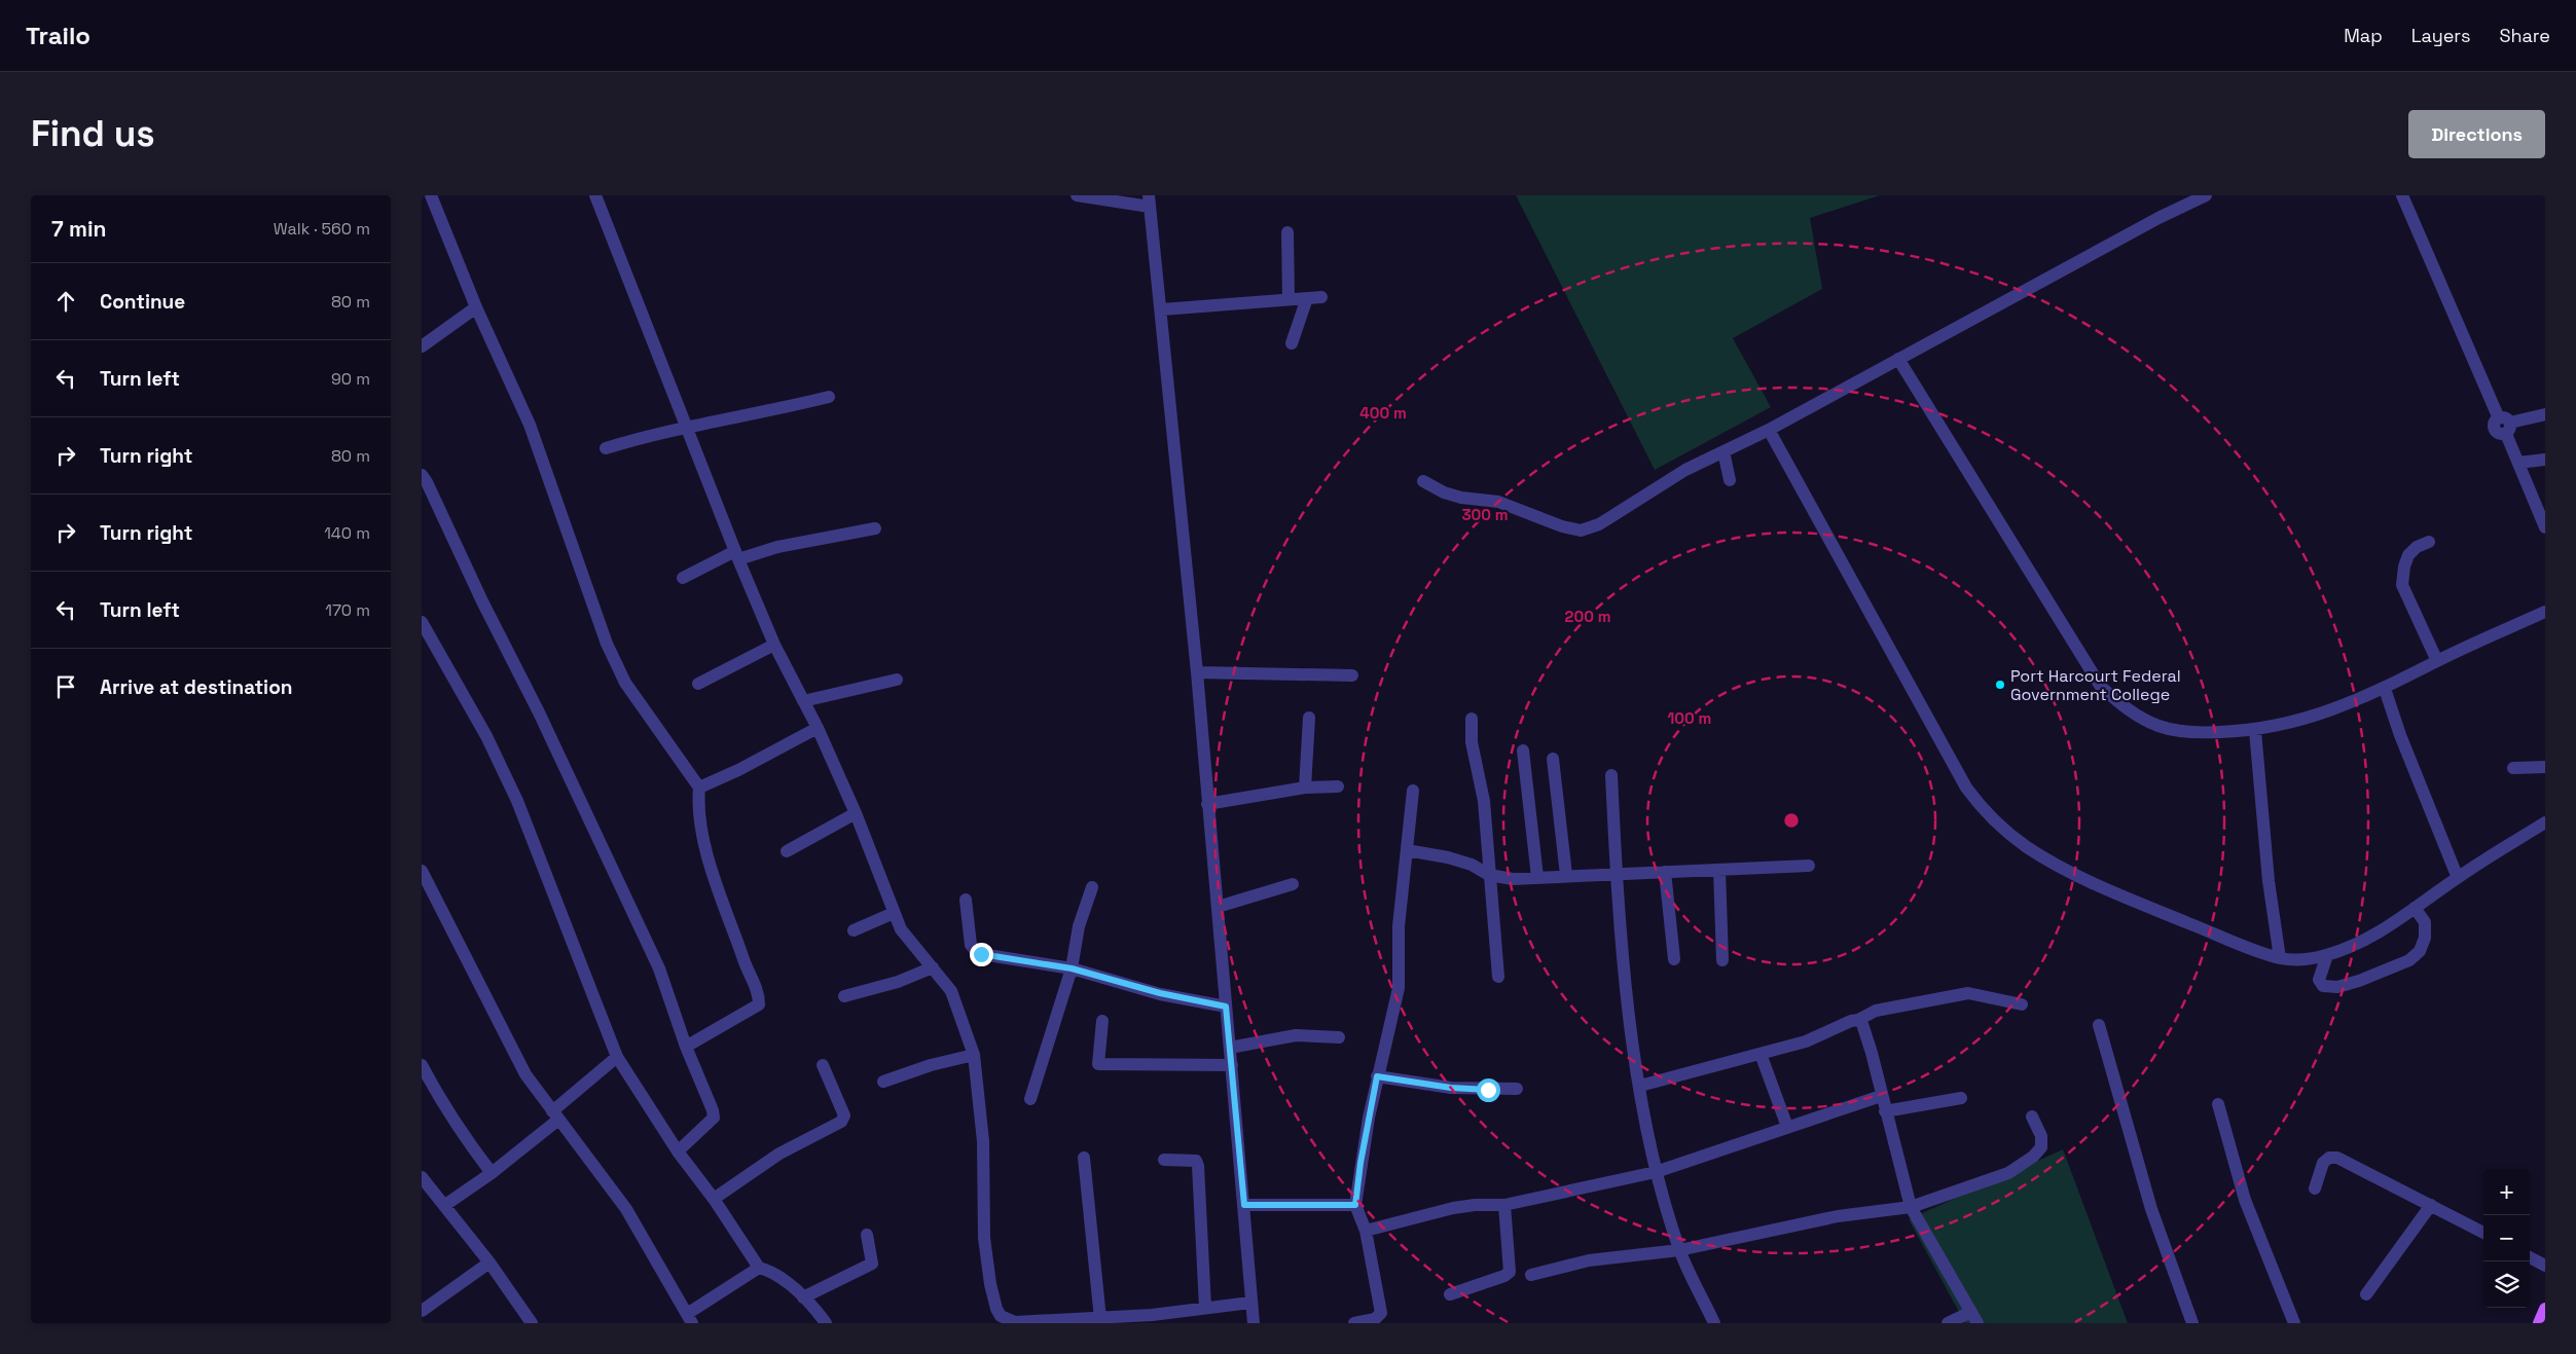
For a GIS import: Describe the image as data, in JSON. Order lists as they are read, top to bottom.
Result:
{
  "places": ["Port Harcourt Federal Government College"],
  "page": {
    "header": "Trailo",
    "nav": ["Map", "Layers", "Share"],
    "buttons": "Directions",
    "title": "Find us",
    "heading": ["7 min", "Walk · 560 m"],
    "list": [
      ["Continue", "80 m"],
      ["Turn left", "90 m"],
      ["Turn right", "80 m"],
      ["Turn right", "140 m"],
      ["Turn left", "170 m"],
      "Arrive at destination"
    ],
    "map_buttons": ["+", "−"]
  },
  "rings": [
    "400 m",
    "300 m",
    "200 m",
    "100 m"
  ]
}
